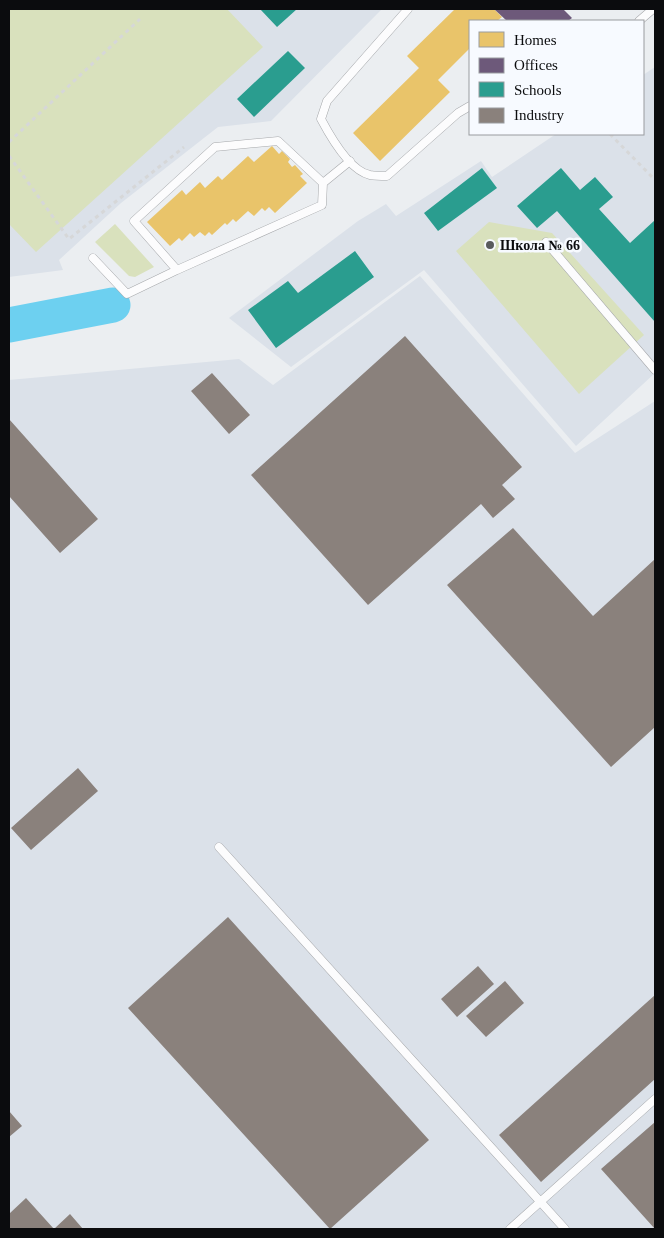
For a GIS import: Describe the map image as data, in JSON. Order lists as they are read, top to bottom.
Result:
{
  "places": ["Школа № 66"],
  "legend": [
    "Homes",
    "Offices",
    "Schools",
    "Industry"
  ]
}
